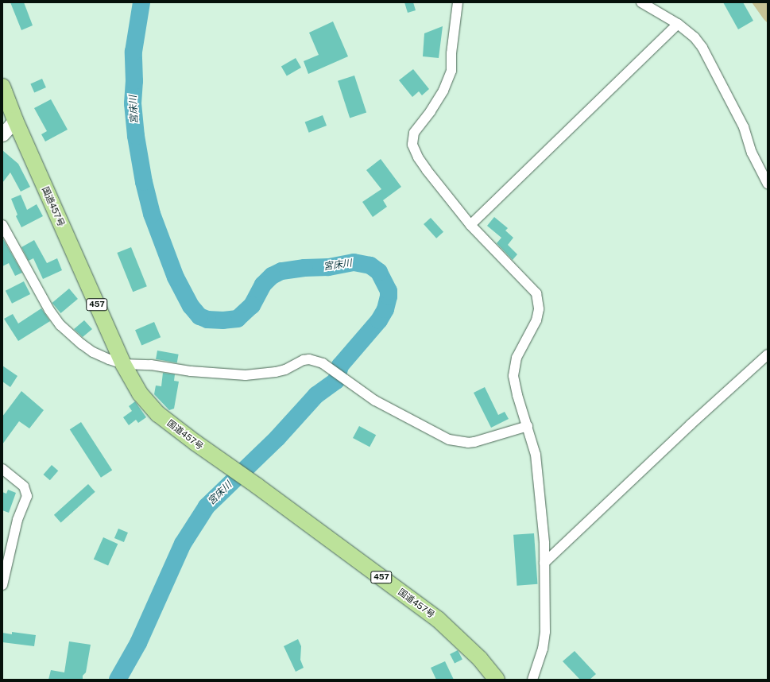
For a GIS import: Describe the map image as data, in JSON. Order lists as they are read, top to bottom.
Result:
{
  "streets": {
    "highway": ["国道457号", "457"]
  },
  "water": ["宮床川"]
}
